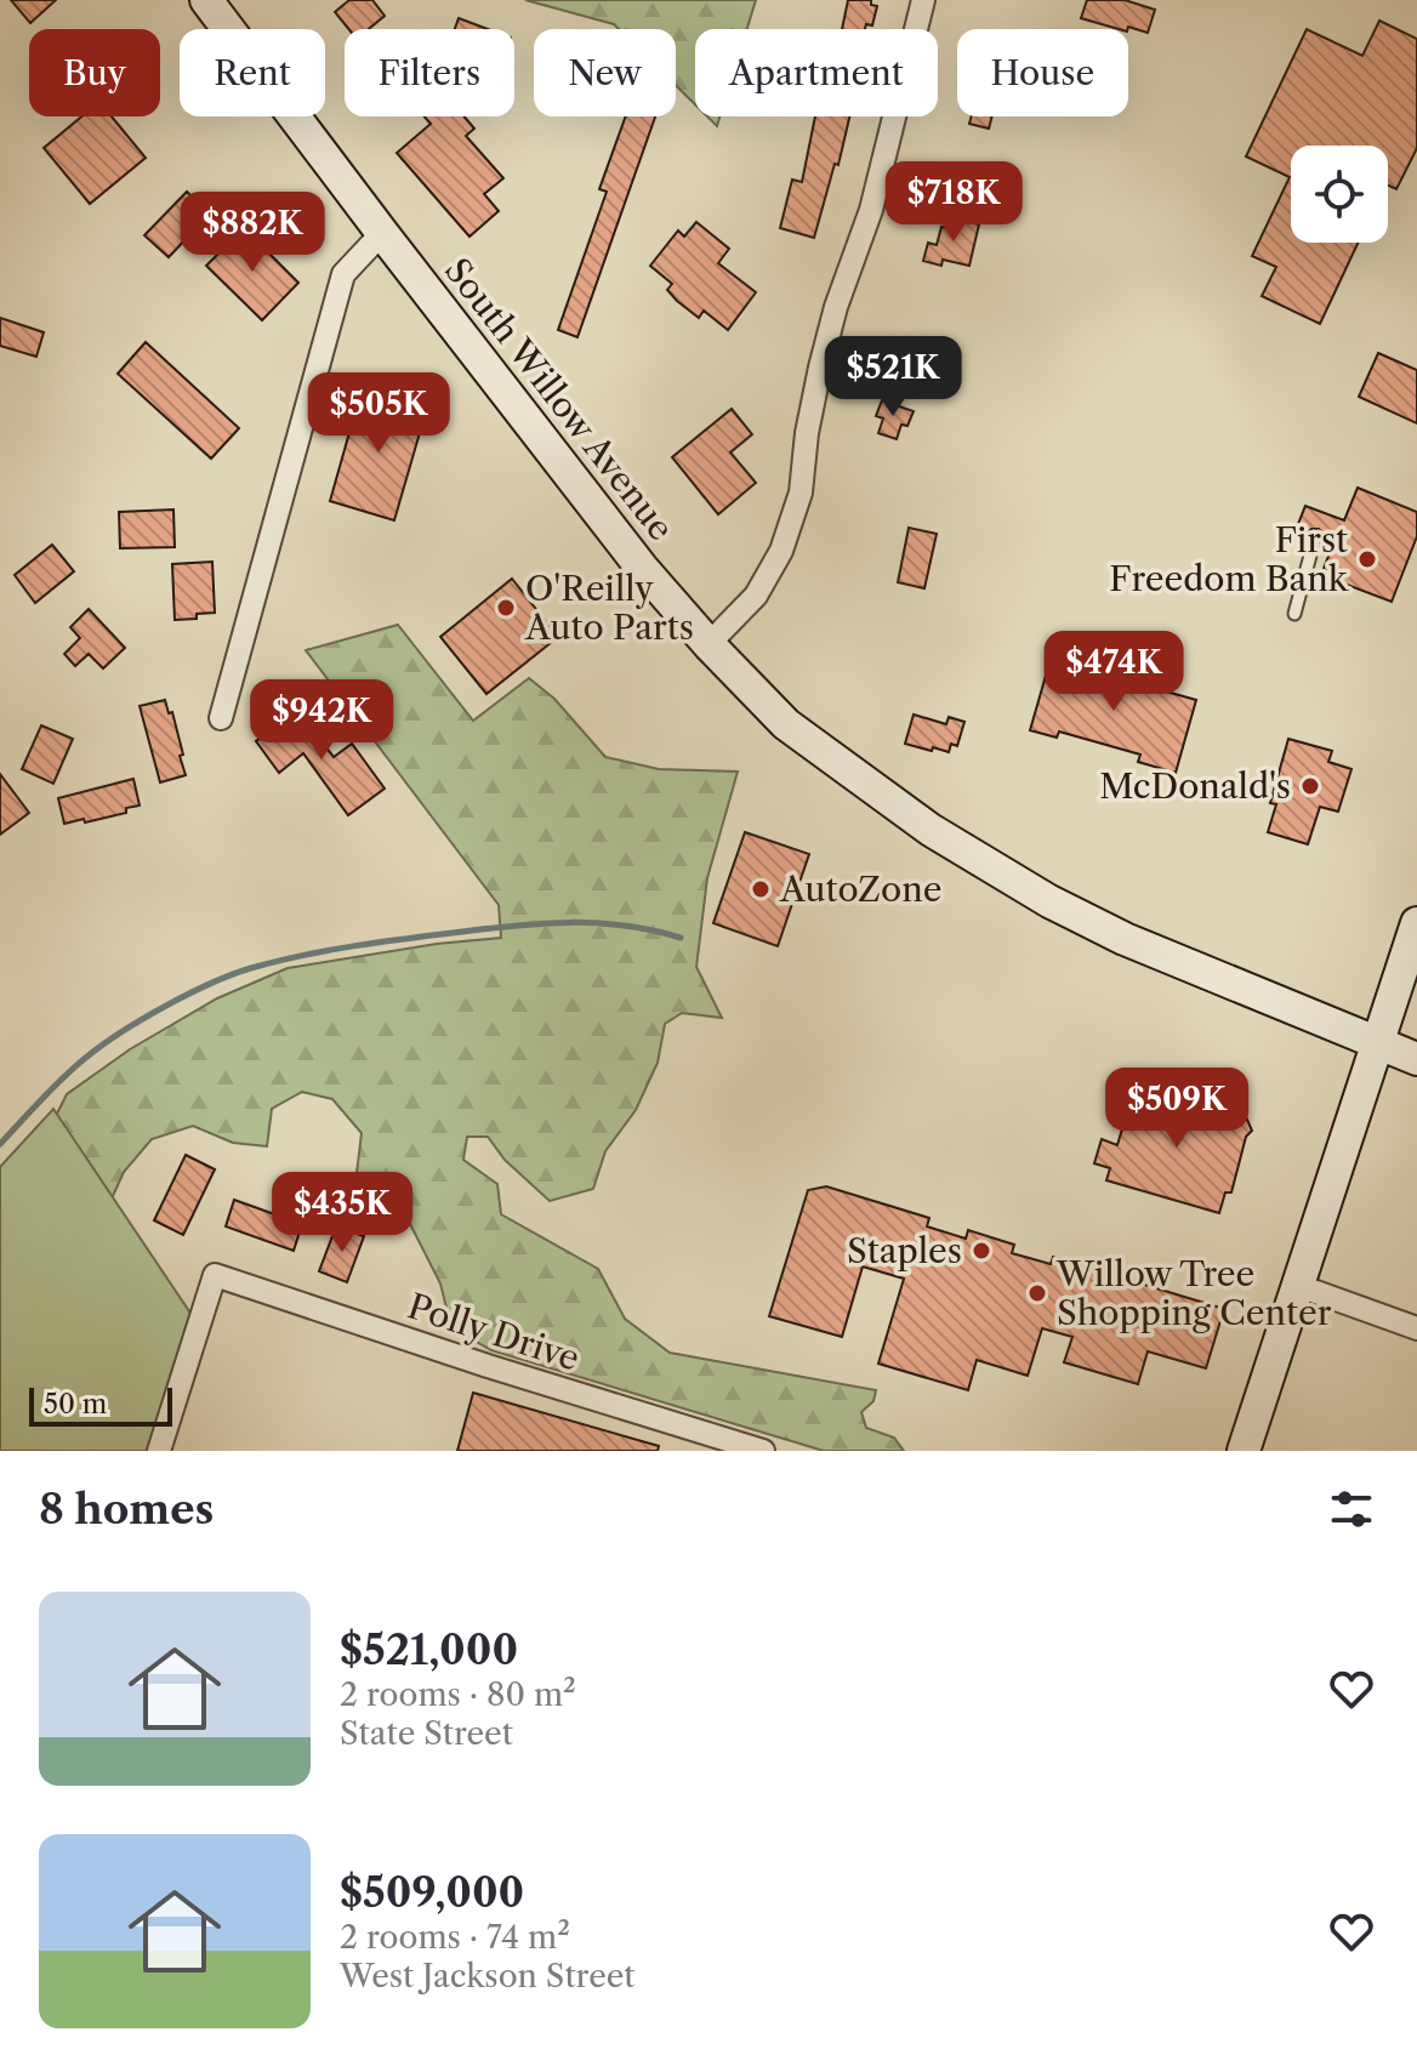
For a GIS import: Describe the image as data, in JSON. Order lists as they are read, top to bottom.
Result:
{
  "streets": {
    "main road": ["South Willow Avenue"],
    "street": ["Polly Drive"]
  },
  "places": [
    "First Freedom Bank",
    "O'Reilly Auto Parts",
    "McDonald's",
    "AutoZone",
    "Staples",
    "Willow Tree Shopping Center"
  ],
  "scale_bar": "50 m",
  "page": {
    "chip": [
      "Buy",
      "Rent",
      "Filters",
      "New",
      "Apartment",
      "House"
    ],
    "price": [
      "$718K",
      "$882K",
      "$521K",
      "$505K",
      "$474K",
      "$942K",
      "$509K",
      "$435K"
    ],
    "scale": "50 m",
    "heading": "8 homes",
    "list": [
      {
        "name": "$521,000",
        "note": "2 rooms · 80 m² · State Street"
      },
      {
        "name": "$509,000",
        "note": "2 rooms · 74 m² · West Jackson Street"
      }
    ]
  }
}
